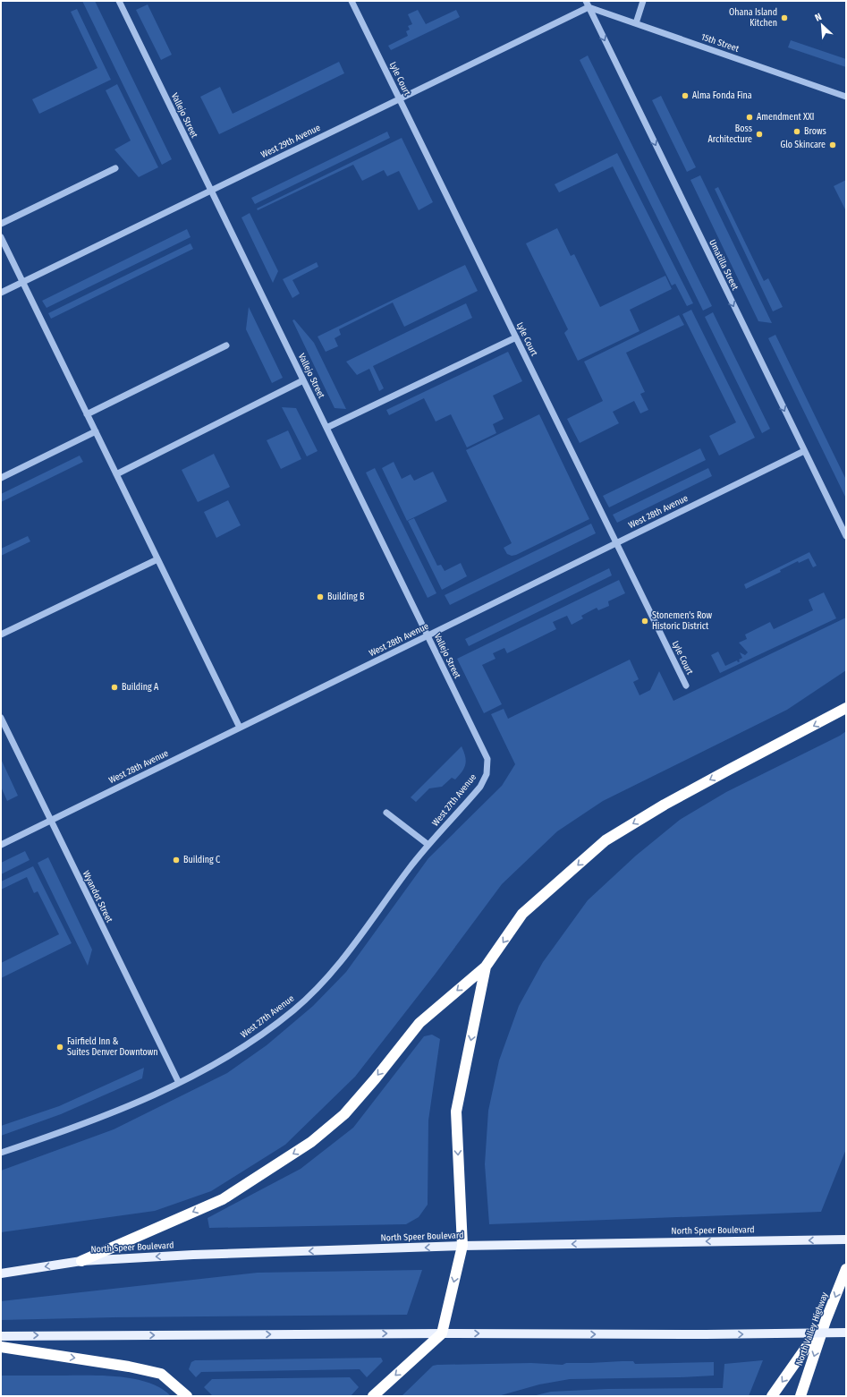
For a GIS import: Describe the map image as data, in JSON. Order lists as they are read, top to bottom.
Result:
{
  "streets": {
    "highway": ["North Valley Highway"],
    "main road": ["North Speer Boulevard"],
    "street": [
      "15th Street",
      "Lyle Court",
      "Vallejo Street",
      "West 29th Avenue",
      "Umatilla Street",
      "West 28th Avenue",
      "West 27th Avenue",
      "Wyandot Street"
    ]
  },
  "crossings": [
    ["15th Street", "West 29th Avenue"],
    ["15th Street", "Umatilla Street"],
    ["Lyle Court", "West 29th Avenue"],
    ["Lyle Court", "West 28th Avenue"],
    ["Vallejo Street", "West 29th Avenue"],
    ["Vallejo Street", "West 28th Avenue"],
    ["Vallejo Street", "West 27th Avenue"],
    ["West 29th Avenue", "Umatilla Street"],
    ["Umatilla Street", "West 28th Avenue"],
    ["West 28th Avenue", "Wyandot Street"],
    ["West 27th Avenue", "Wyandot Street"]
  ],
  "one_way": ["Umatilla Street", "North Speer Boulevard"],
  "places": [
    "Ohana Island Kitchen",
    "Alma Fonda Fina",
    "Amendment XXI",
    "Brows",
    "Boss Architecture",
    "Glo Skincare",
    "Building B",
    "Stonemen's Row Historic District",
    "Building A",
    "Building C",
    "Fairfield Inn & Suites Denver Downtown"
  ],
  "north": "top left"
}
